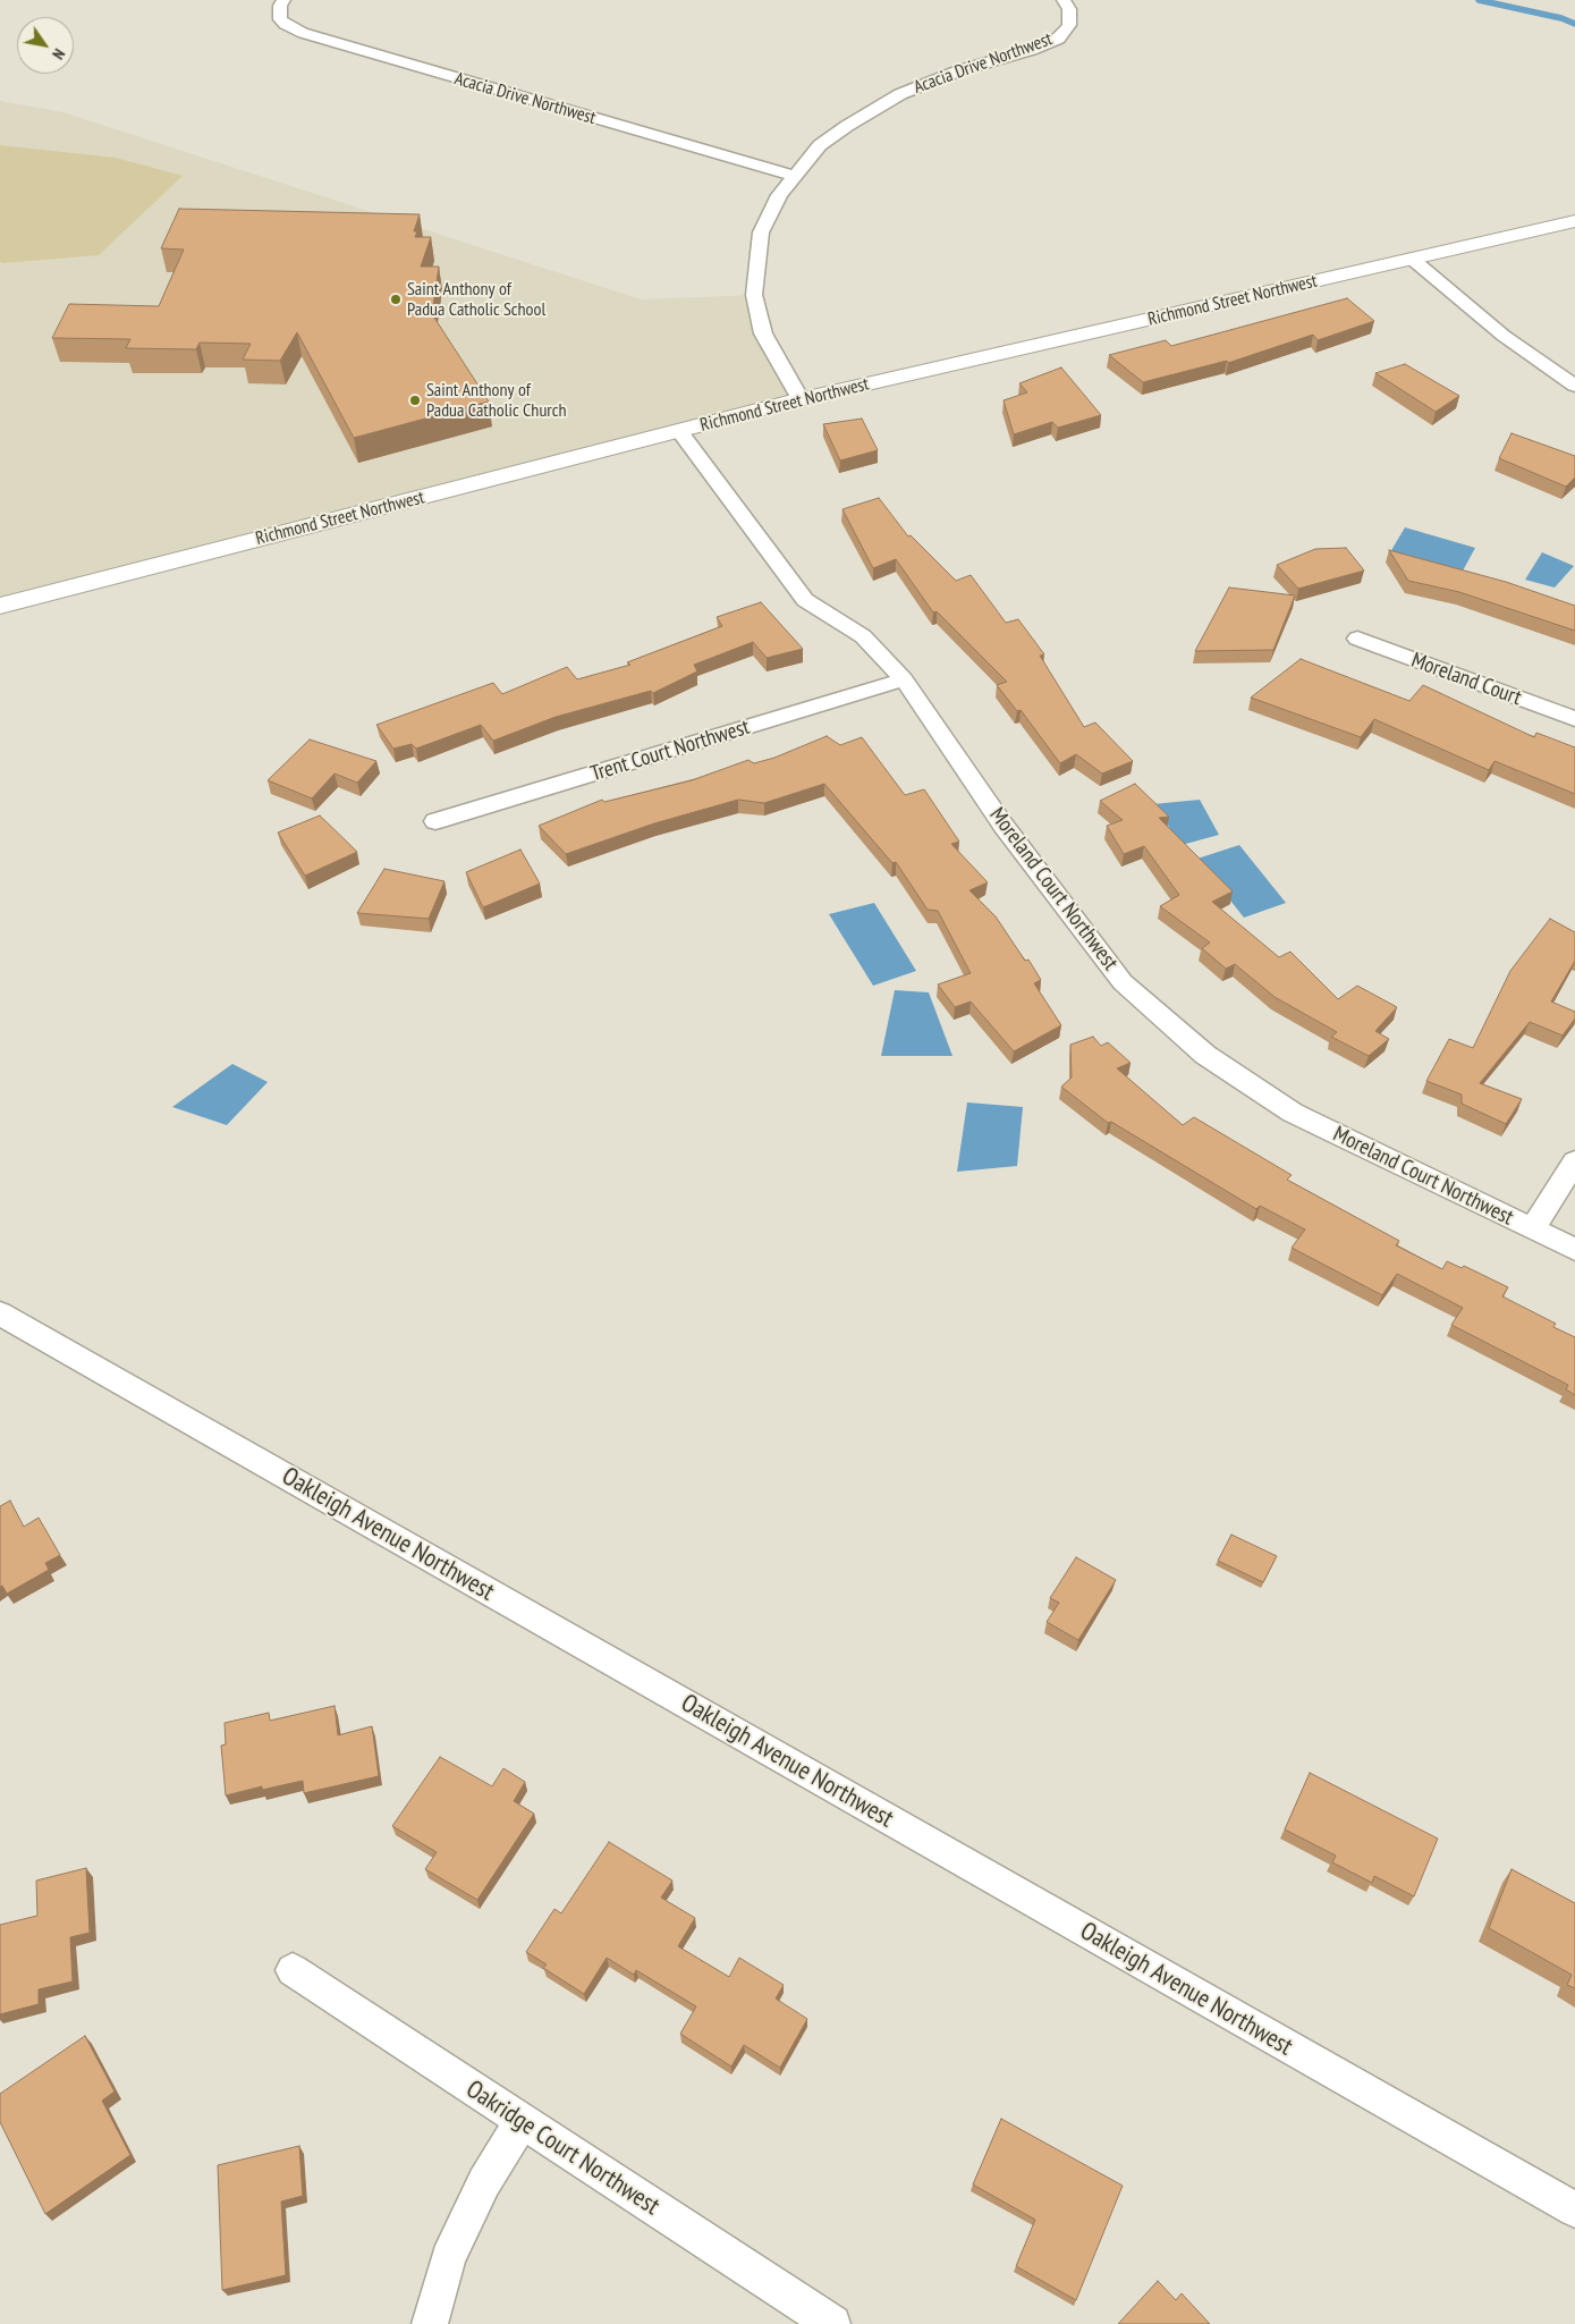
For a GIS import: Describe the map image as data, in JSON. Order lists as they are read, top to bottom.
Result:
{
  "streets": {
    "street": [
      "Acacia Drive Northwest",
      "Richmond Street Northwest",
      "Moreland Court",
      "Trent Court Northwest",
      "Moreland Court Northwest",
      "Oakleigh Avenue Northwest",
      "Oakridge Court Northwest"
    ]
  },
  "crossings": [
    ["Acacia Drive Northwest", "Richmond Street Northwest"],
    ["Richmond Street Northwest", "Moreland Court Northwest"],
    ["Trent Court Northwest", "Moreland Court Northwest"]
  ],
  "places": ["Saint Anthony of Padua Catholic School", "Saint Anthony of Padua Catholic Church"],
  "north": "bottom right"
}
